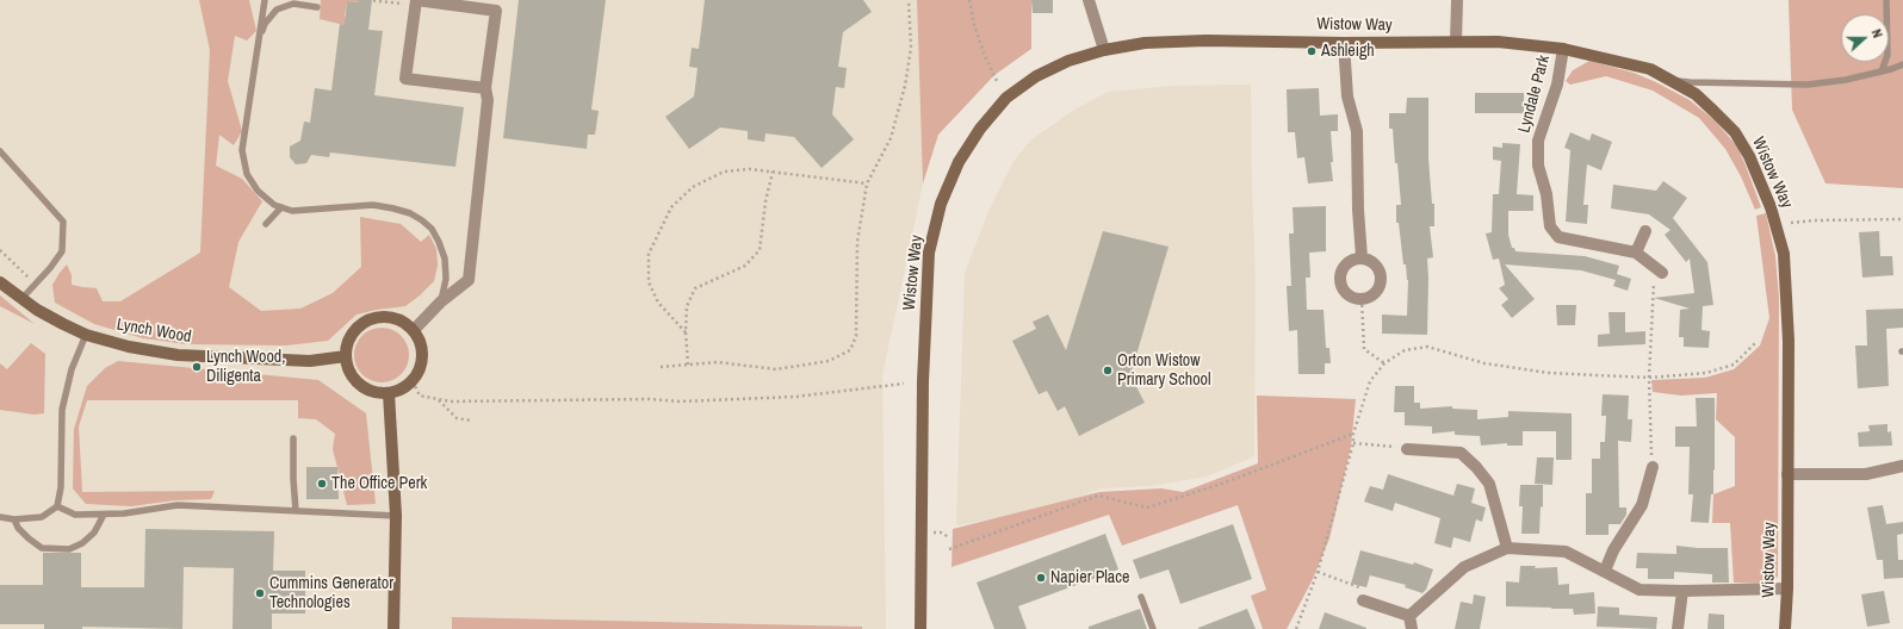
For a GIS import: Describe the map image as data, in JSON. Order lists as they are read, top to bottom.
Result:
{
  "streets": {
    "street": ["Wistow Way", "Lyndale Park", "Lynch Wood"]
  },
  "crossings": [
    ["Wistow Way", "Lyndale Park"]
  ],
  "places": [
    "Ashleigh",
    "Lynch Wood, Diligenta",
    "Orton Wistow Primary School",
    "The Office Perk",
    "Napier Place",
    "Cummins Generator Technologies"
  ],
  "north": "right"
}
